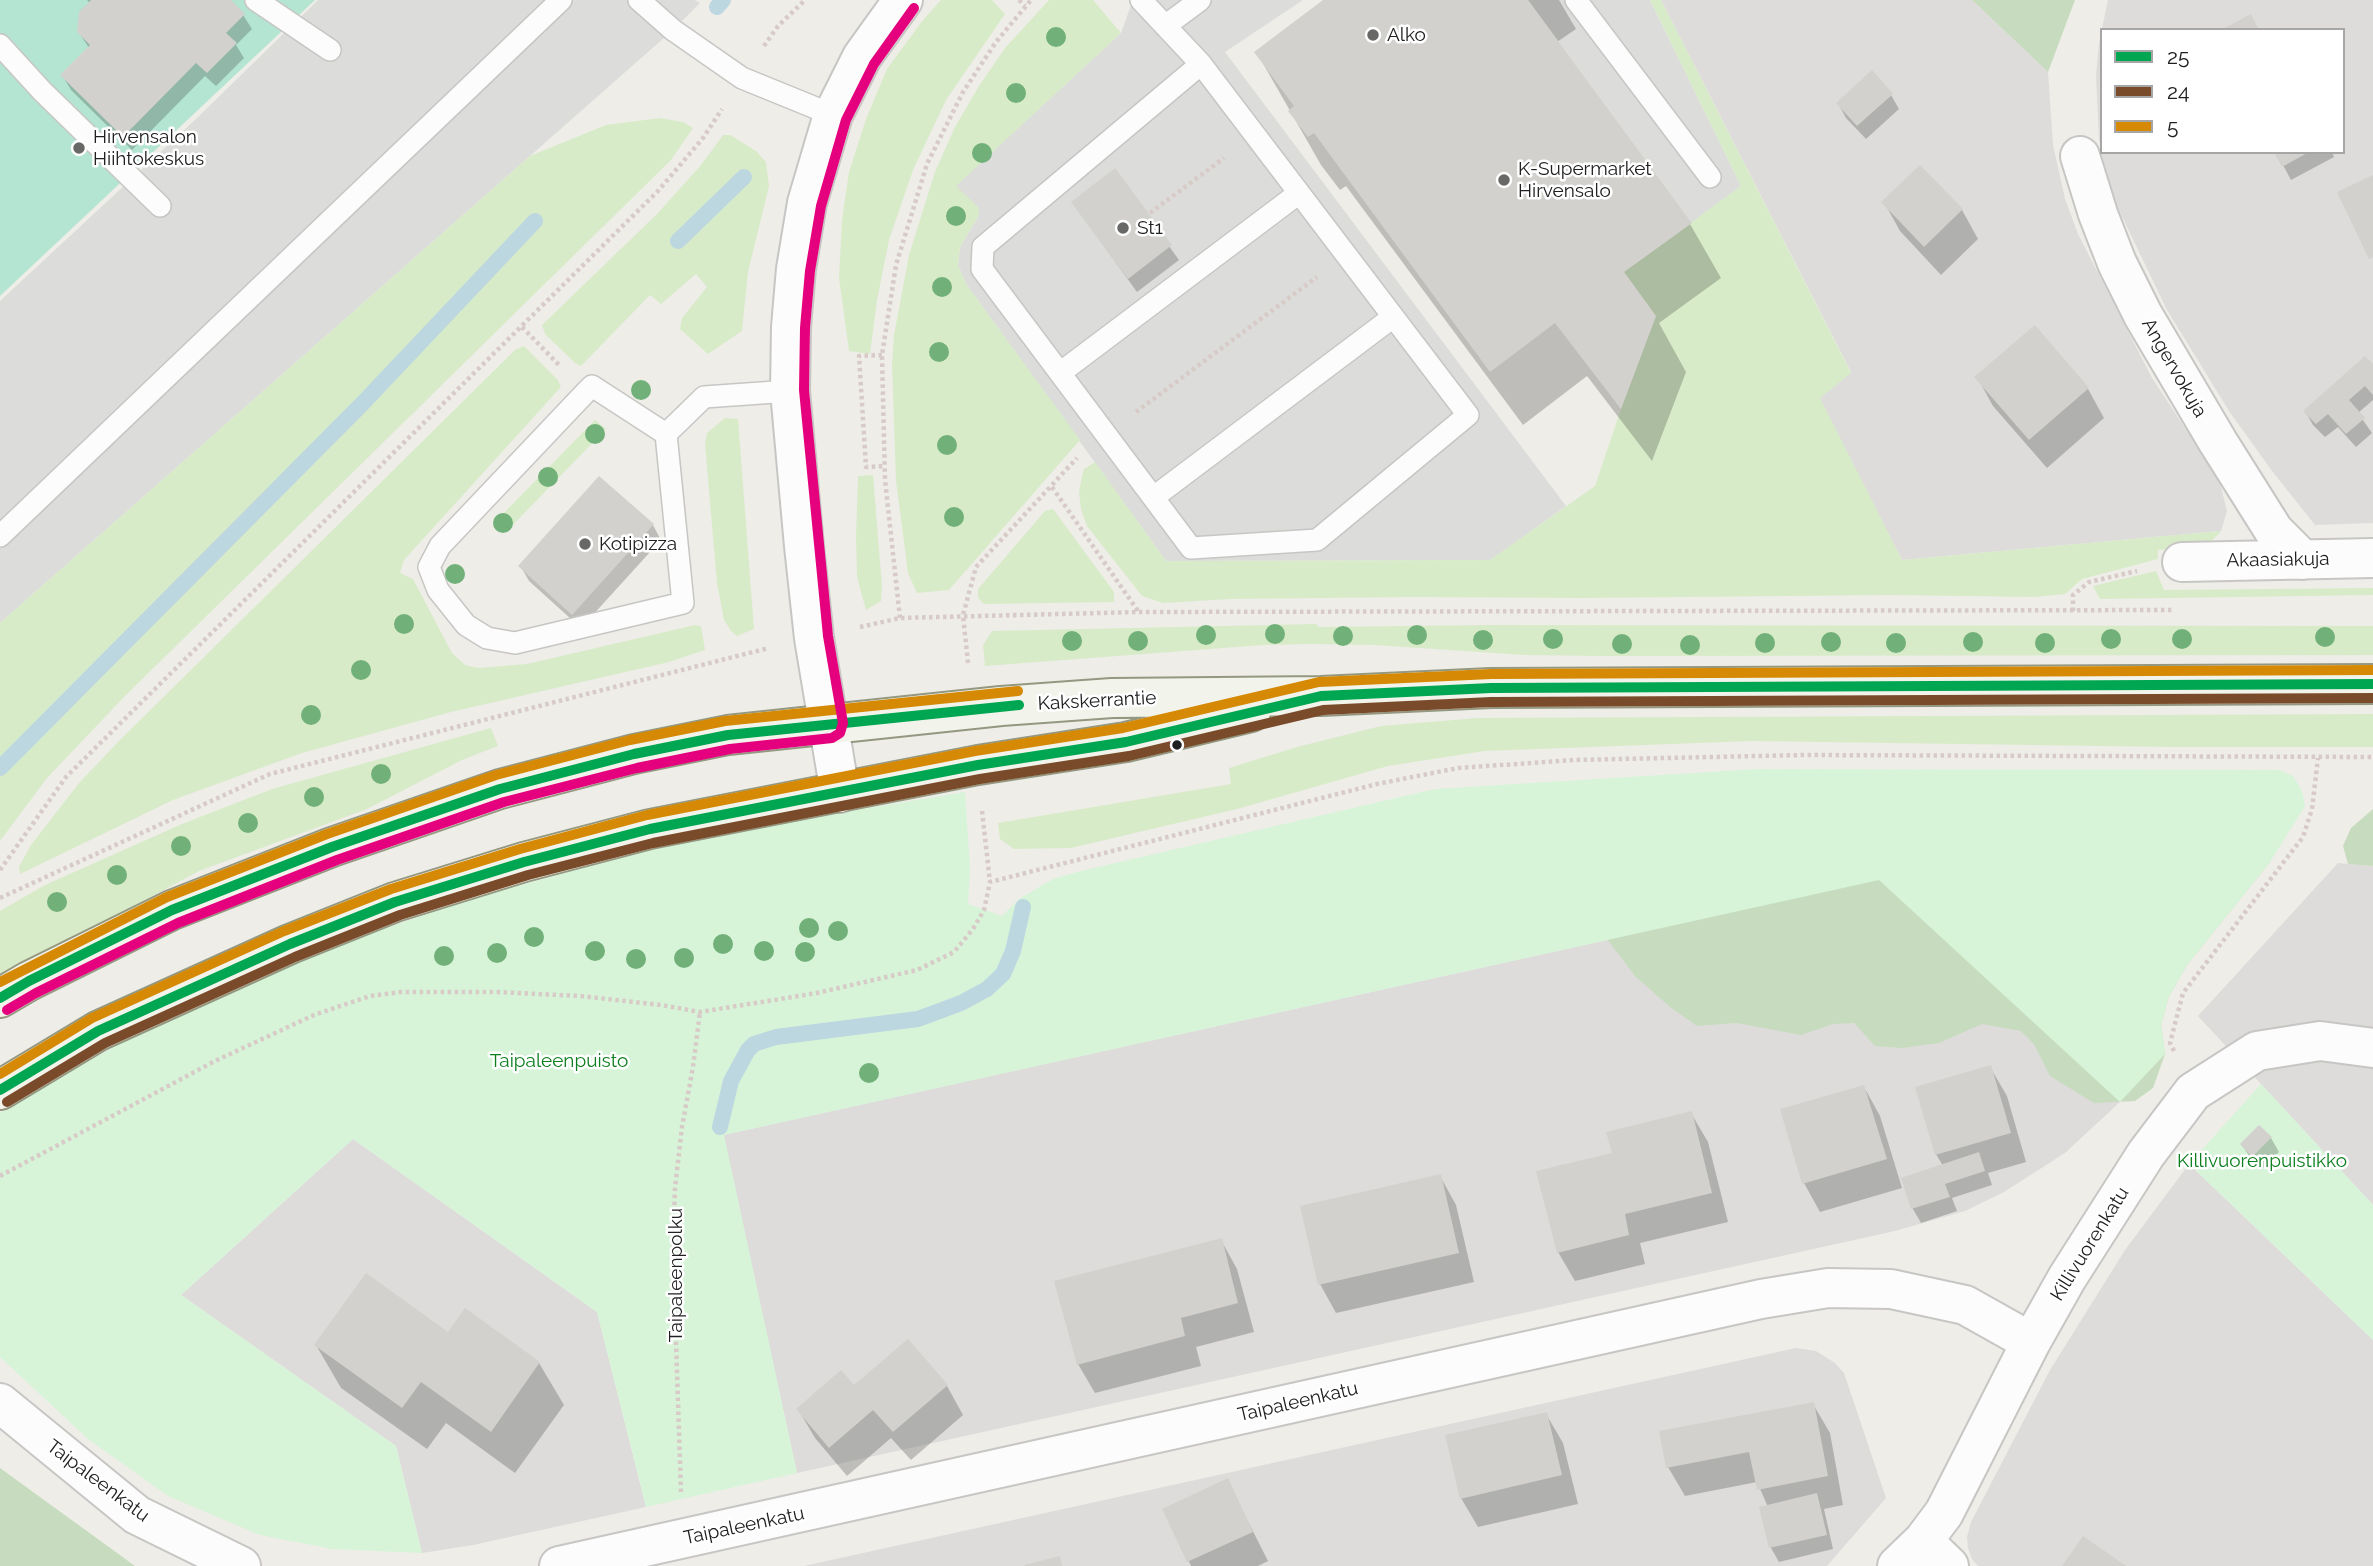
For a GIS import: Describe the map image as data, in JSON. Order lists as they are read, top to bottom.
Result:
{
  "streets": {
    "main road": ["Kakskerrantie"],
    "street": [
      "Angervokuja",
      "Akaasiakuja",
      "Killivuorenkatu",
      "Taipaleenkatu"
    ],
    "path": ["Taipaleenpolku"]
  },
  "crossings": [
    ["Angervokuja", "Akaasiakuja"],
    ["Killivuorenkatu", "Taipaleenkatu"],
    ["Taipaleenpolku", "Taipaleenkatu"]
  ],
  "parks": ["Taipaleenpuisto", "Killivuorenpuistikko"],
  "places": [
    "Alko",
    "Hirvensalon Hiihtokeskus",
    "K-Supermarket Hirvensalo",
    "St1",
    "Kotipizza"
  ],
  "lines": ["transit line 5", "transit line 25", "transit line 24"],
  "legend": ["25", "24", "5"]
}
